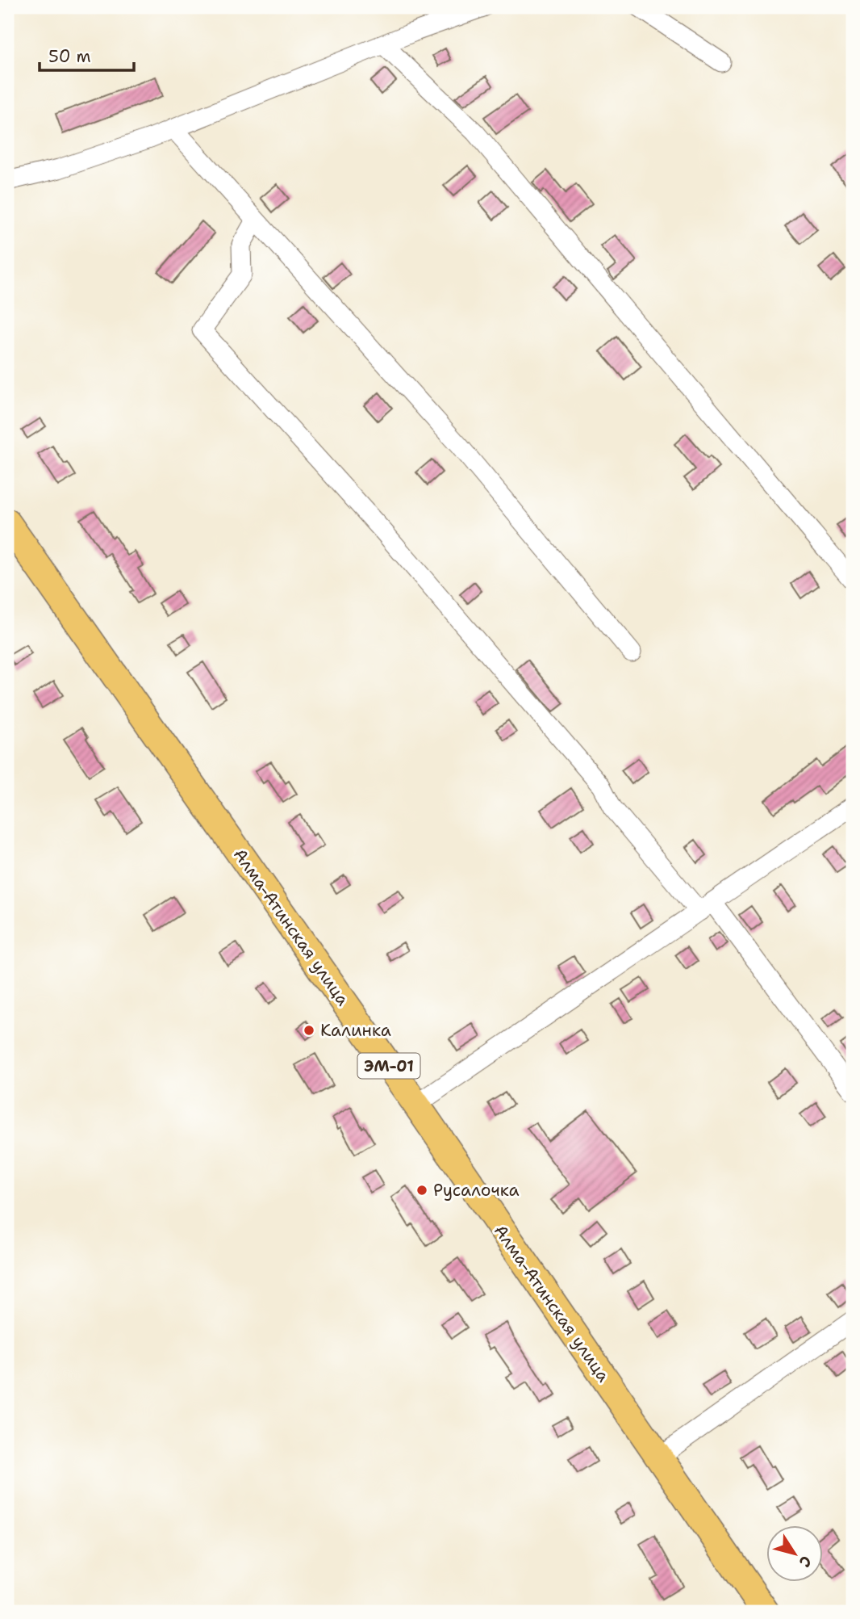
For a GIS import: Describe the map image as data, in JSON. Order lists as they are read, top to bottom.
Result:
{
  "streets": {
    "highway": ["Алма-Атинская улица", "ЭМ-01"]
  },
  "places": ["Калинка", "Русалочка"],
  "scale_bar": "50 m",
  "north": "bottom right"
}
